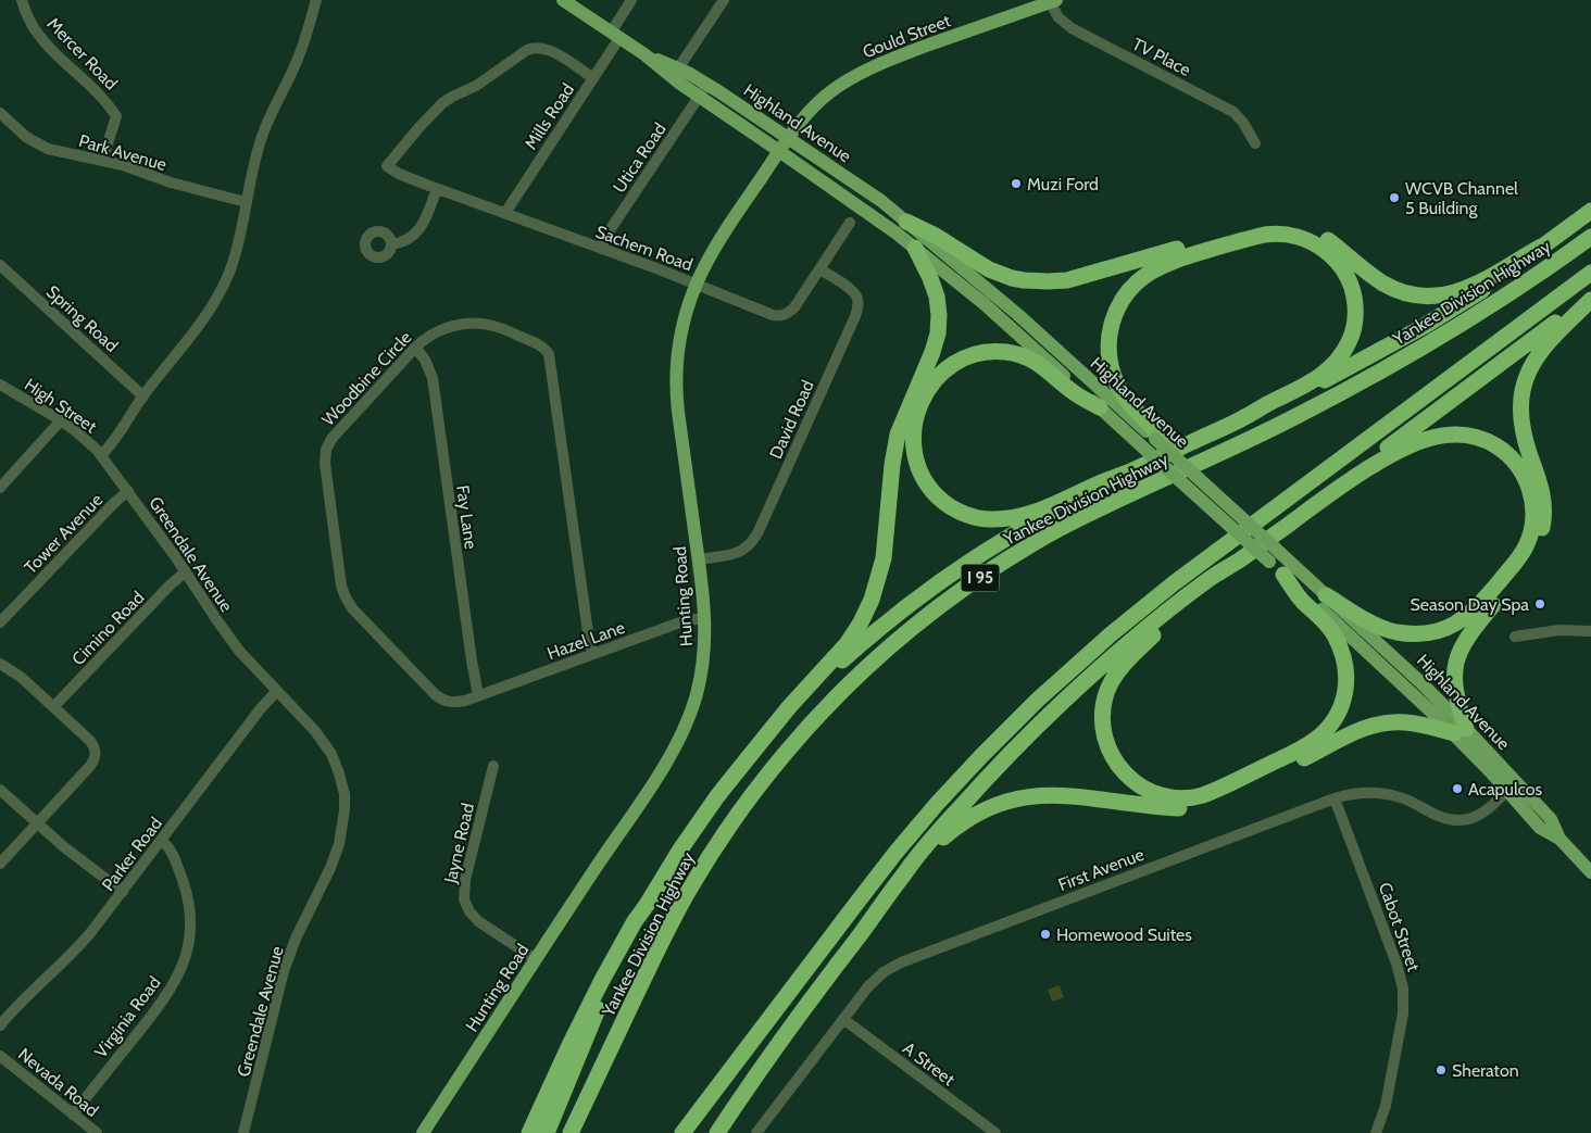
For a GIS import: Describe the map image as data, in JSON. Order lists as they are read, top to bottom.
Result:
{
  "streets": {
    "highway": ["Yankee Division Highway", "I 95"],
    "main road": ["Gould Street", "Highland Avenue", "Hunting Road"],
    "street": [
      "Mercer Road",
      "TV Place",
      "Mills Road",
      "Park Avenue",
      "Utica Road",
      "Sachem Road",
      "Spring Road",
      "Woodbine Circle",
      "High Street",
      "David Road",
      "Fay Lane",
      "Tower Avenue",
      "Greendale Avenue",
      "Cimino Road",
      "Hazel Lane",
      "Jayne Road",
      "Parker Road",
      "First Avenue",
      "Cabot Street",
      "Virginia Road",
      "A Street",
      "Nevada Road"
    ]
  },
  "crossings": [
    ["Gould Street", "TV Place"],
    ["Gould Street", "Highland Avenue"],
    ["Gould Street", "Hunting Road"],
    ["Mercer Road", "Park Avenue"],
    ["Mills Road", "Highland Avenue"],
    ["Mills Road", "Sachem Road"],
    ["Highland Avenue", "Utica Road"],
    ["Highland Avenue", "Hunting Road"],
    ["Highland Avenue", "First Avenue"],
    ["Utica Road", "Sachem Road"],
    ["Sachem Road", "David Road"],
    ["Sachem Road", "Hunting Road"],
    ["Woodbine Circle", "Fay Lane"],
    ["Woodbine Circle", "Hazel Lane"],
    ["High Street", "Greendale Avenue"],
    ["David Road", "Hunting Road"],
    ["Fay Lane", "Hazel Lane"],
    ["Tower Avenue", "Greendale Avenue"],
    ["Greendale Avenue", "Cimino Road"],
    ["Greendale Avenue", "Parker Road"],
    ["Hunting Road", "Hazel Lane"],
    ["Hunting Road", "Jayne Road"],
    ["Parker Road", "Virginia Road"],
    ["First Avenue", "Cabot Street"],
    ["First Avenue", "A Street"],
    ["Virginia Road", "Nevada Road"]
  ],
  "places": [
    "Muzi Ford",
    "WCVB Channel 5 Building",
    "Season Day Spa",
    "Acapulcos",
    "Homewood Suites",
    "Sheraton"
  ]
}
